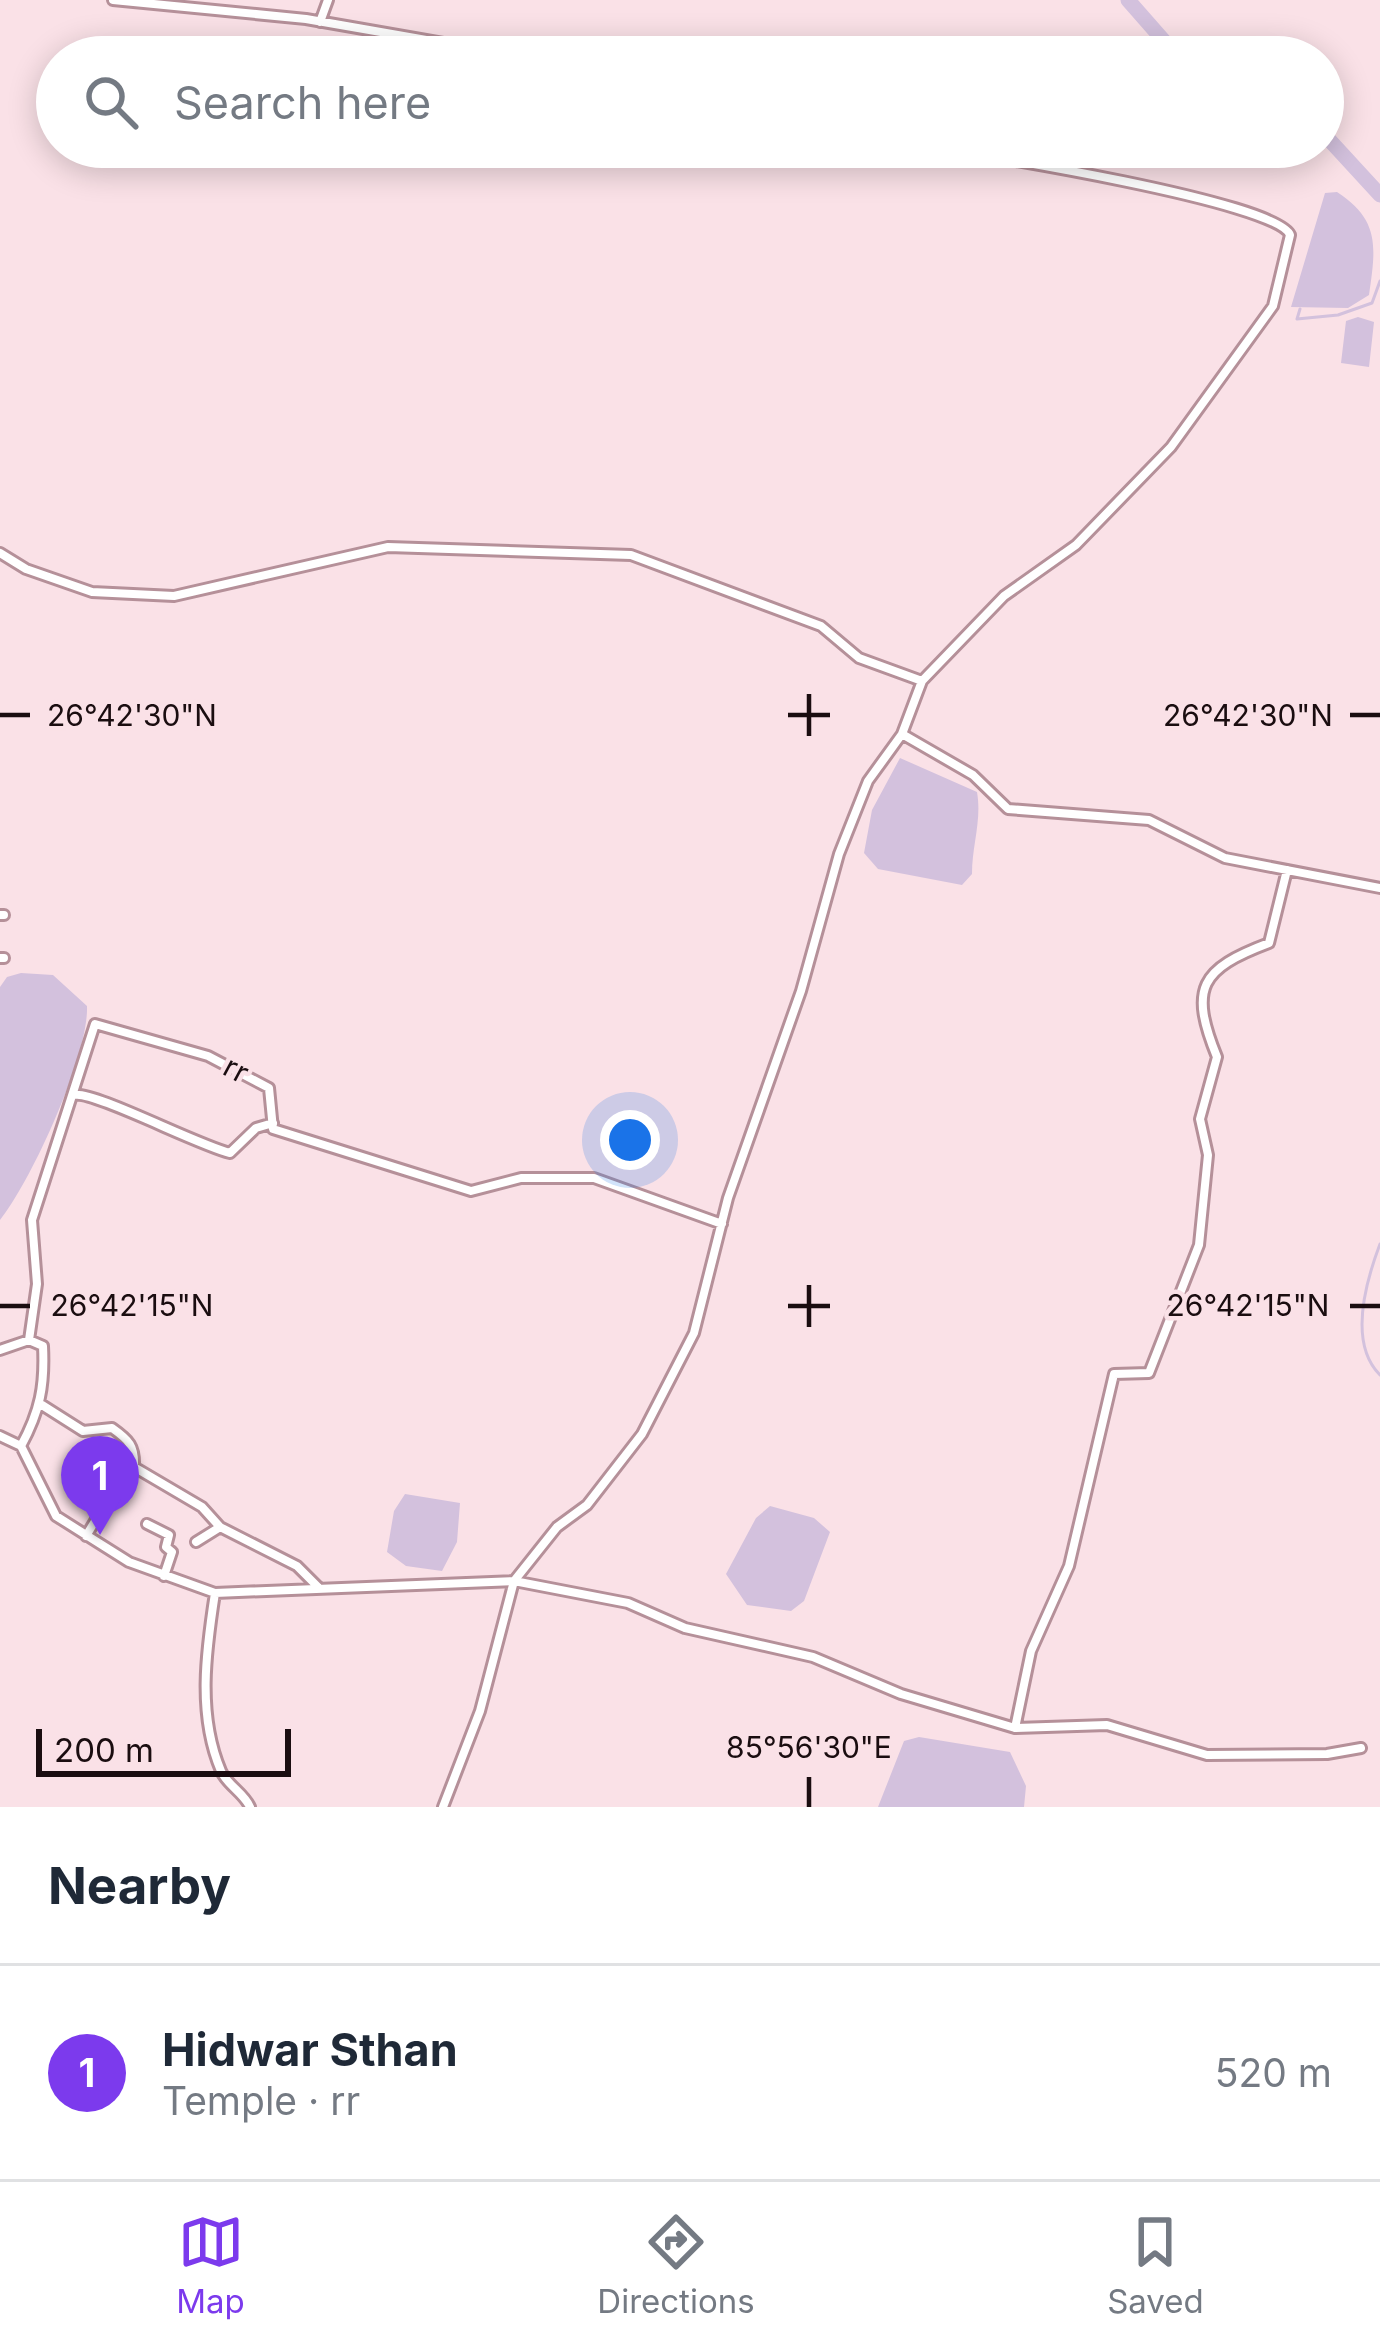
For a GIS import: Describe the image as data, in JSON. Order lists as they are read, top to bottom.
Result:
{
  "streets": {
    "street": ["rr"]
  },
  "scale_bar": "200 m",
  "page": {
    "search": "Search here",
    "pins": "1",
    "scale": "200 m",
    "heading": "Nearby",
    "list": [
      {
        "mark": "1",
        "name": "Hidwar Sthan",
        "note": "Temple · rr",
        "value": "520 m"
      }
    ],
    "nav": ["Map", "Directions", "Saved"]
  },
  "coordinates": ["26°42'30\"N", "26°42'15\"N", "85°56'30\"E"]
}
